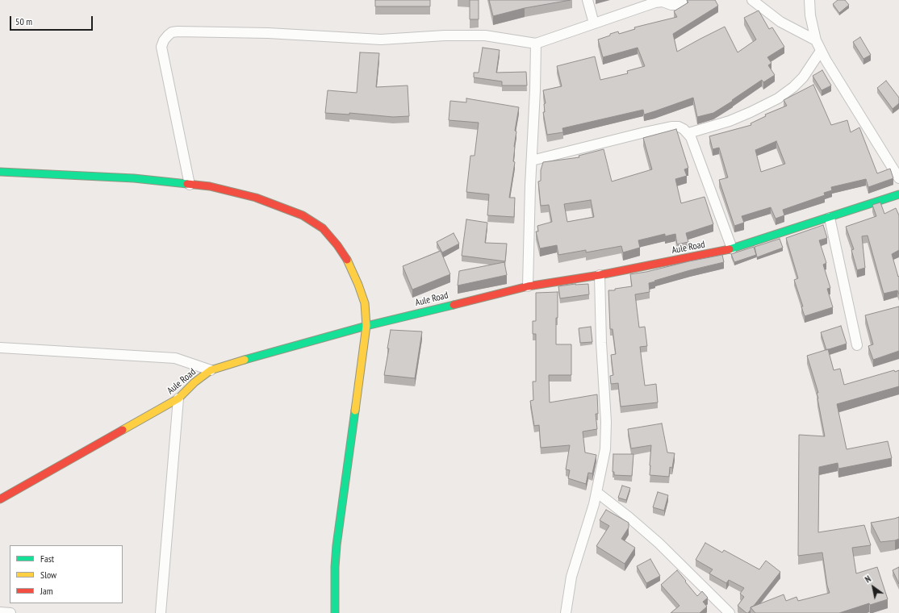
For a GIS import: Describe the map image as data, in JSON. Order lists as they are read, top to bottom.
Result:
{
  "streets": {
    "street": ["Aule Road"]
  },
  "legend": ["Fast", "Slow", "Jam"],
  "scale_bar": "50 m",
  "north": "top left"
}
